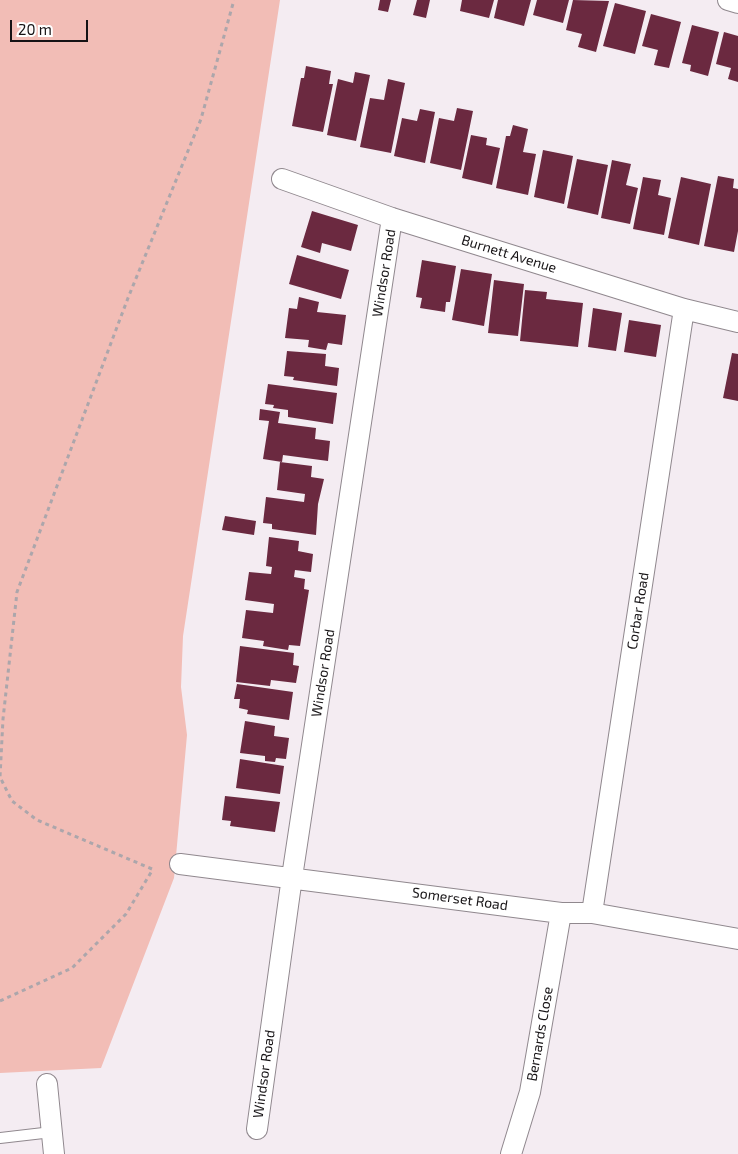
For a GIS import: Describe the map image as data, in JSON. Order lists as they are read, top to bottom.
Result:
{
  "streets": {
    "street": [
      "Burnett Avenue",
      "Windsor Road",
      "Corbar Road",
      "Somerset Road",
      "Bernards Close"
    ]
  },
  "crossings": [
    ["Burnett Avenue", "Windsor Road"],
    ["Burnett Avenue", "Corbar Road"],
    ["Windsor Road", "Somerset Road"],
    ["Corbar Road", "Somerset Road"],
    ["Somerset Road", "Bernards Close"]
  ],
  "scale_bar": "20 m"
}
